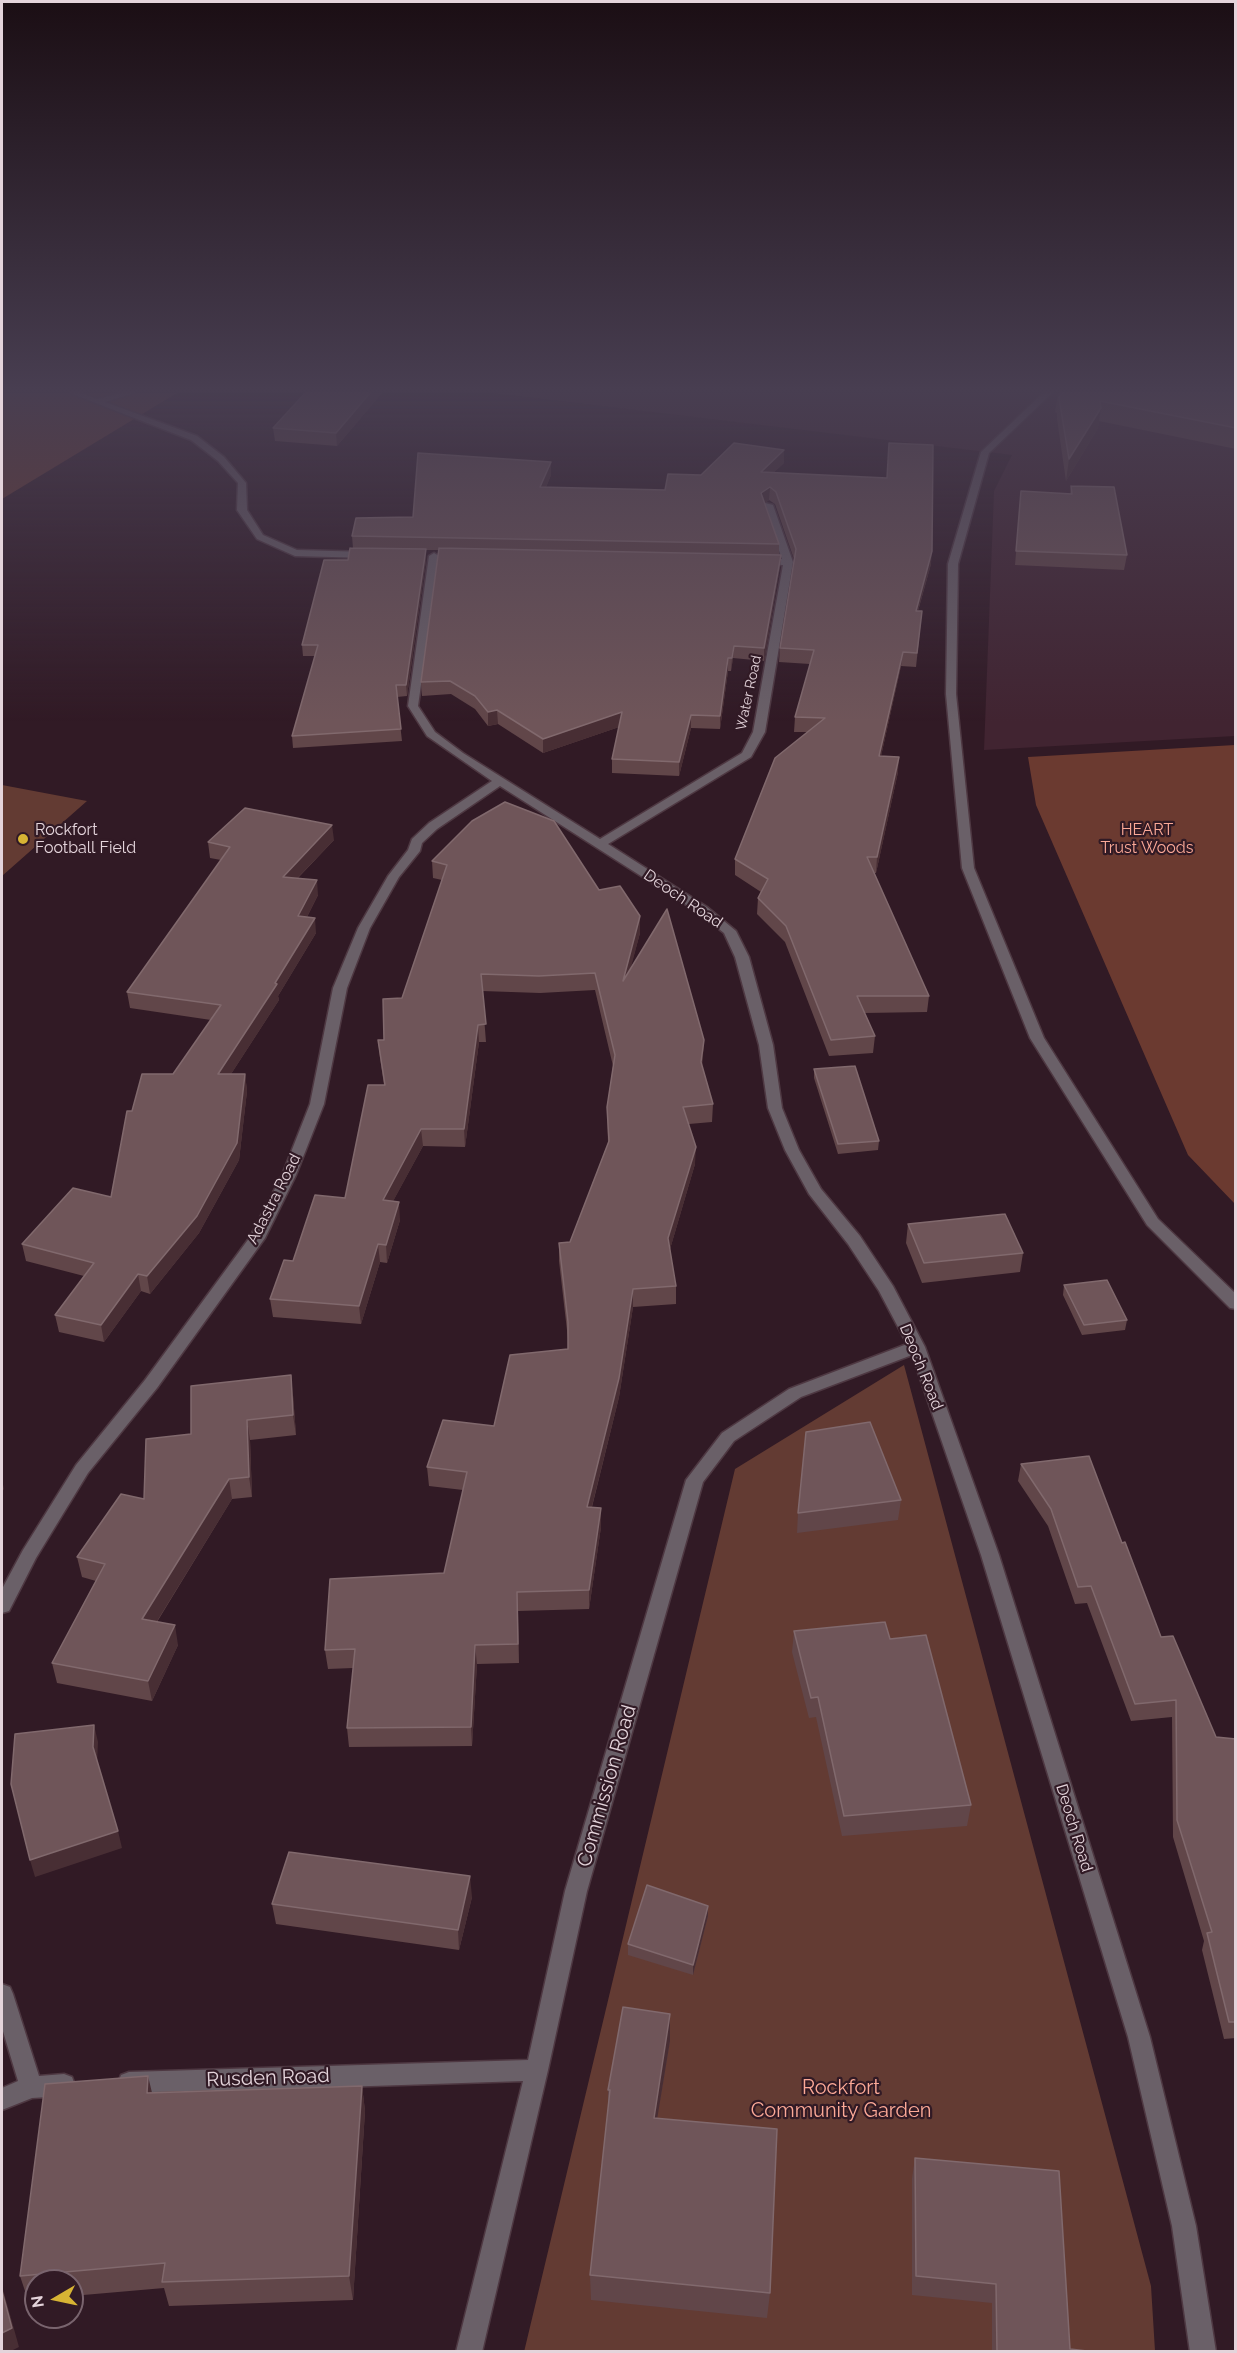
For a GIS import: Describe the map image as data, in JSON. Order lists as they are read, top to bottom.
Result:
{
  "streets": {
    "street": [
      "Water Road",
      "Deoch Road",
      "Adastra Road",
      "Commission Road",
      "Rusden Road"
    ]
  },
  "crossings": [
    ["Water Road", "Deoch Road"],
    ["Deoch Road", "Adastra Road"],
    ["Deoch Road", "Commission Road"],
    ["Commission Road", "Rusden Road"]
  ],
  "parks": ["HEART Trust Woods", "Rockfort Community Garden"],
  "places": ["Rockfort Football Field"],
  "north": "left"
}
